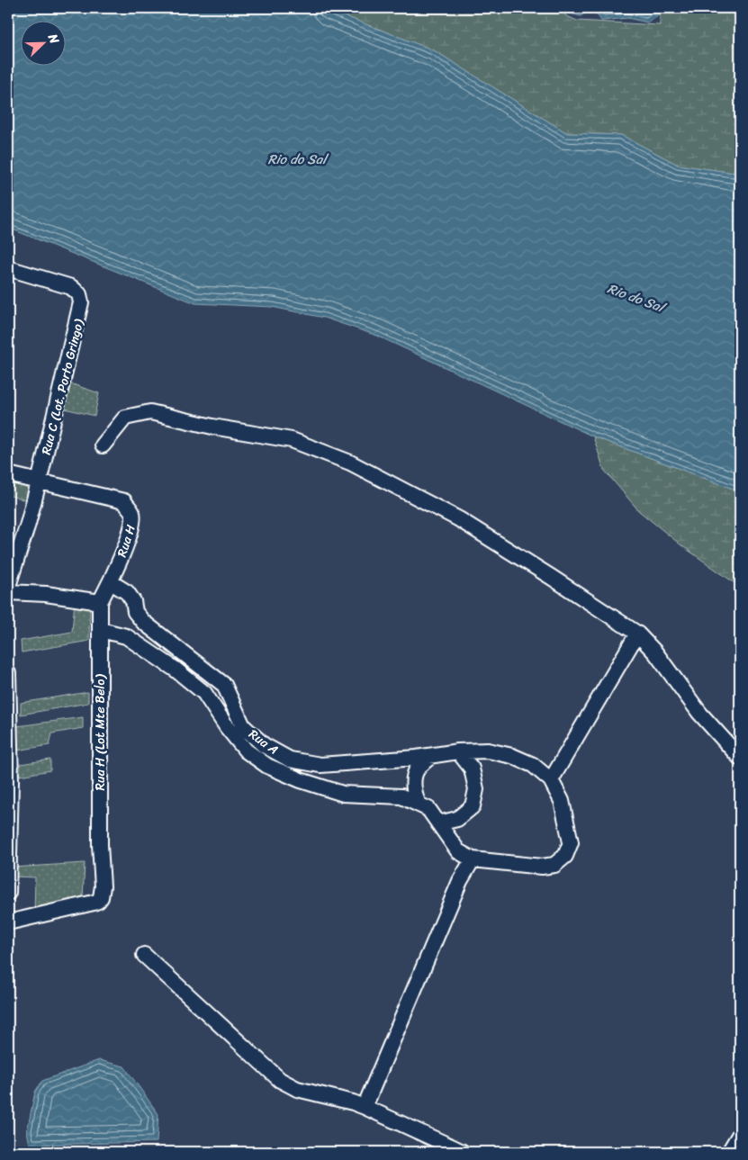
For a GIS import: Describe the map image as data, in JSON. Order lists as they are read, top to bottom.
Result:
{
  "streets": {
    "street": [
      "Rua C (Lot. Porto Gringo)",
      "Rua H",
      "Rua H (Lot Mte Belo)",
      "Rua A"
    ]
  },
  "crossings": [
    ["Rua C (Lot. Porto Gringo)", "Rua H"],
    ["Rua H", "Rua A"],
    ["Rua H (Lot Mte Belo)", "Rua A"]
  ],
  "water": ["Rio do Sal"],
  "north": "top right"
}
